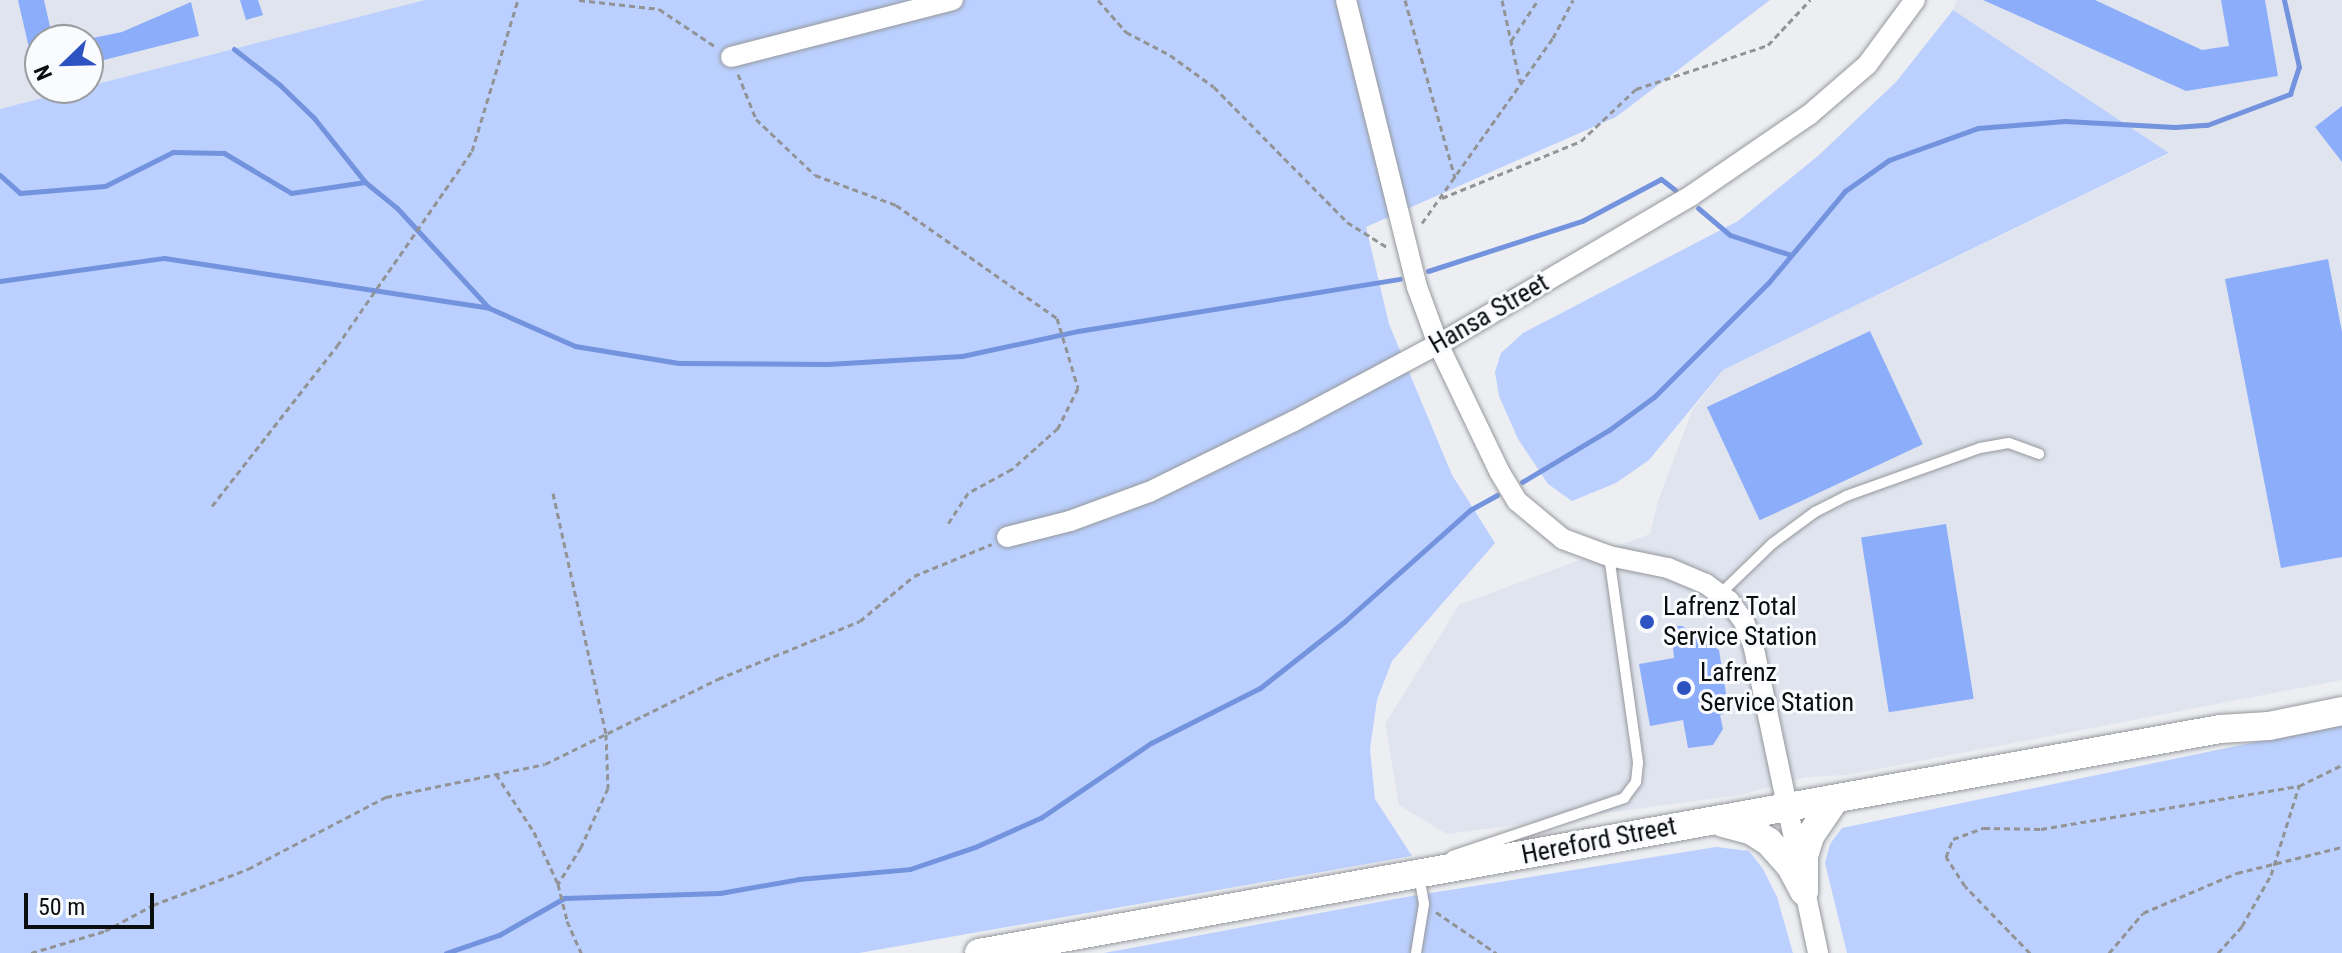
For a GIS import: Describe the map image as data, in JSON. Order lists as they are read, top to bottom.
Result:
{
  "streets": {
    "main road": ["Hereford Street"],
    "street": ["Hansa Street"]
  },
  "places": ["Lafrenz Total Service Station", "Lafrenz Service Station"],
  "scale_bar": "50 m",
  "north": "bottom left"
}
